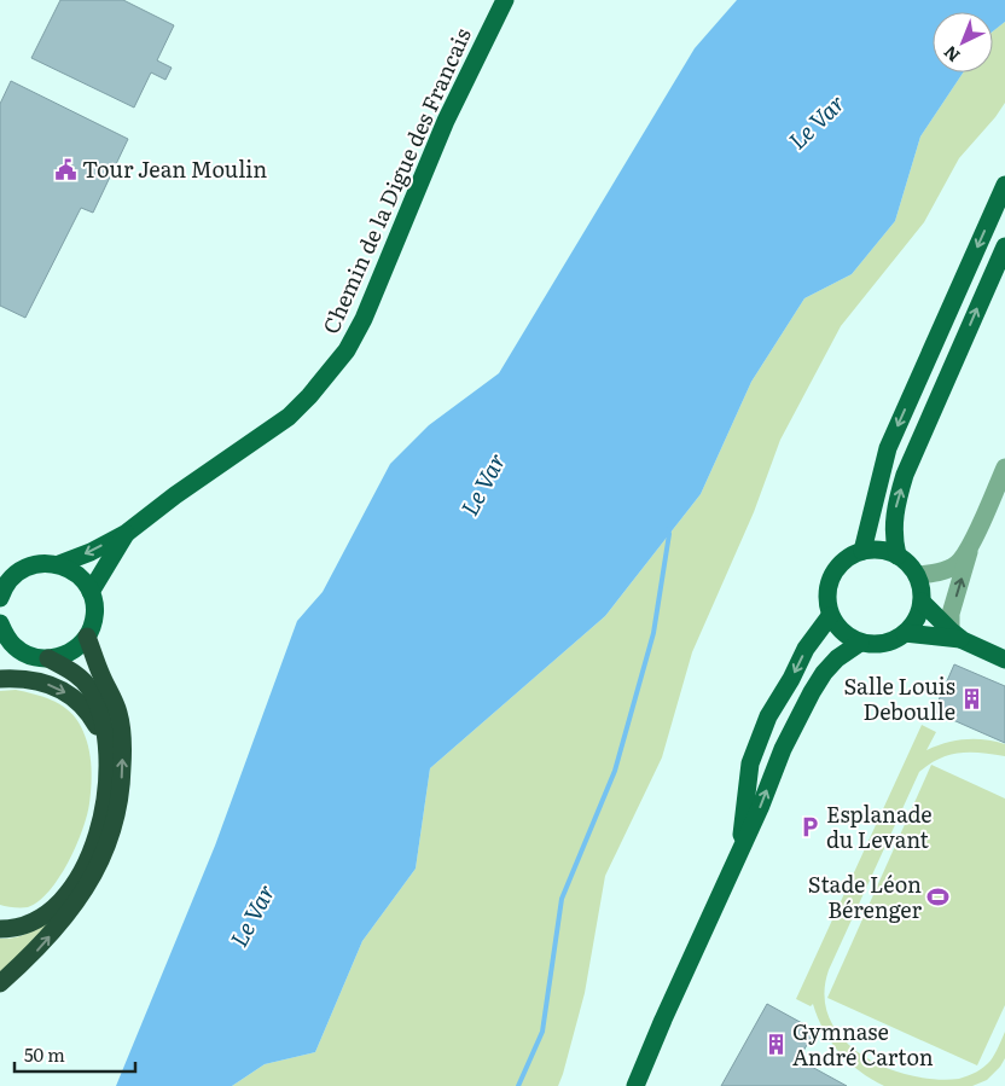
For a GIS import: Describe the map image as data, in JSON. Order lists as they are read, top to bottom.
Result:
{
  "streets": {
    "main road": ["Chemin de la Digue des Francais"]
  },
  "water": ["Le Var"],
  "places": {
    "public building": ["Tour Jean Moulin"],
    "building": ["Salle Louis Deboulle", "Gymnase André Carton"],
    "parking": ["Esplanade du Levant"],
    "sports": ["Stade Léon Bérenger"]
  },
  "scale_bar": "50 m",
  "north": "bottom left"
}
